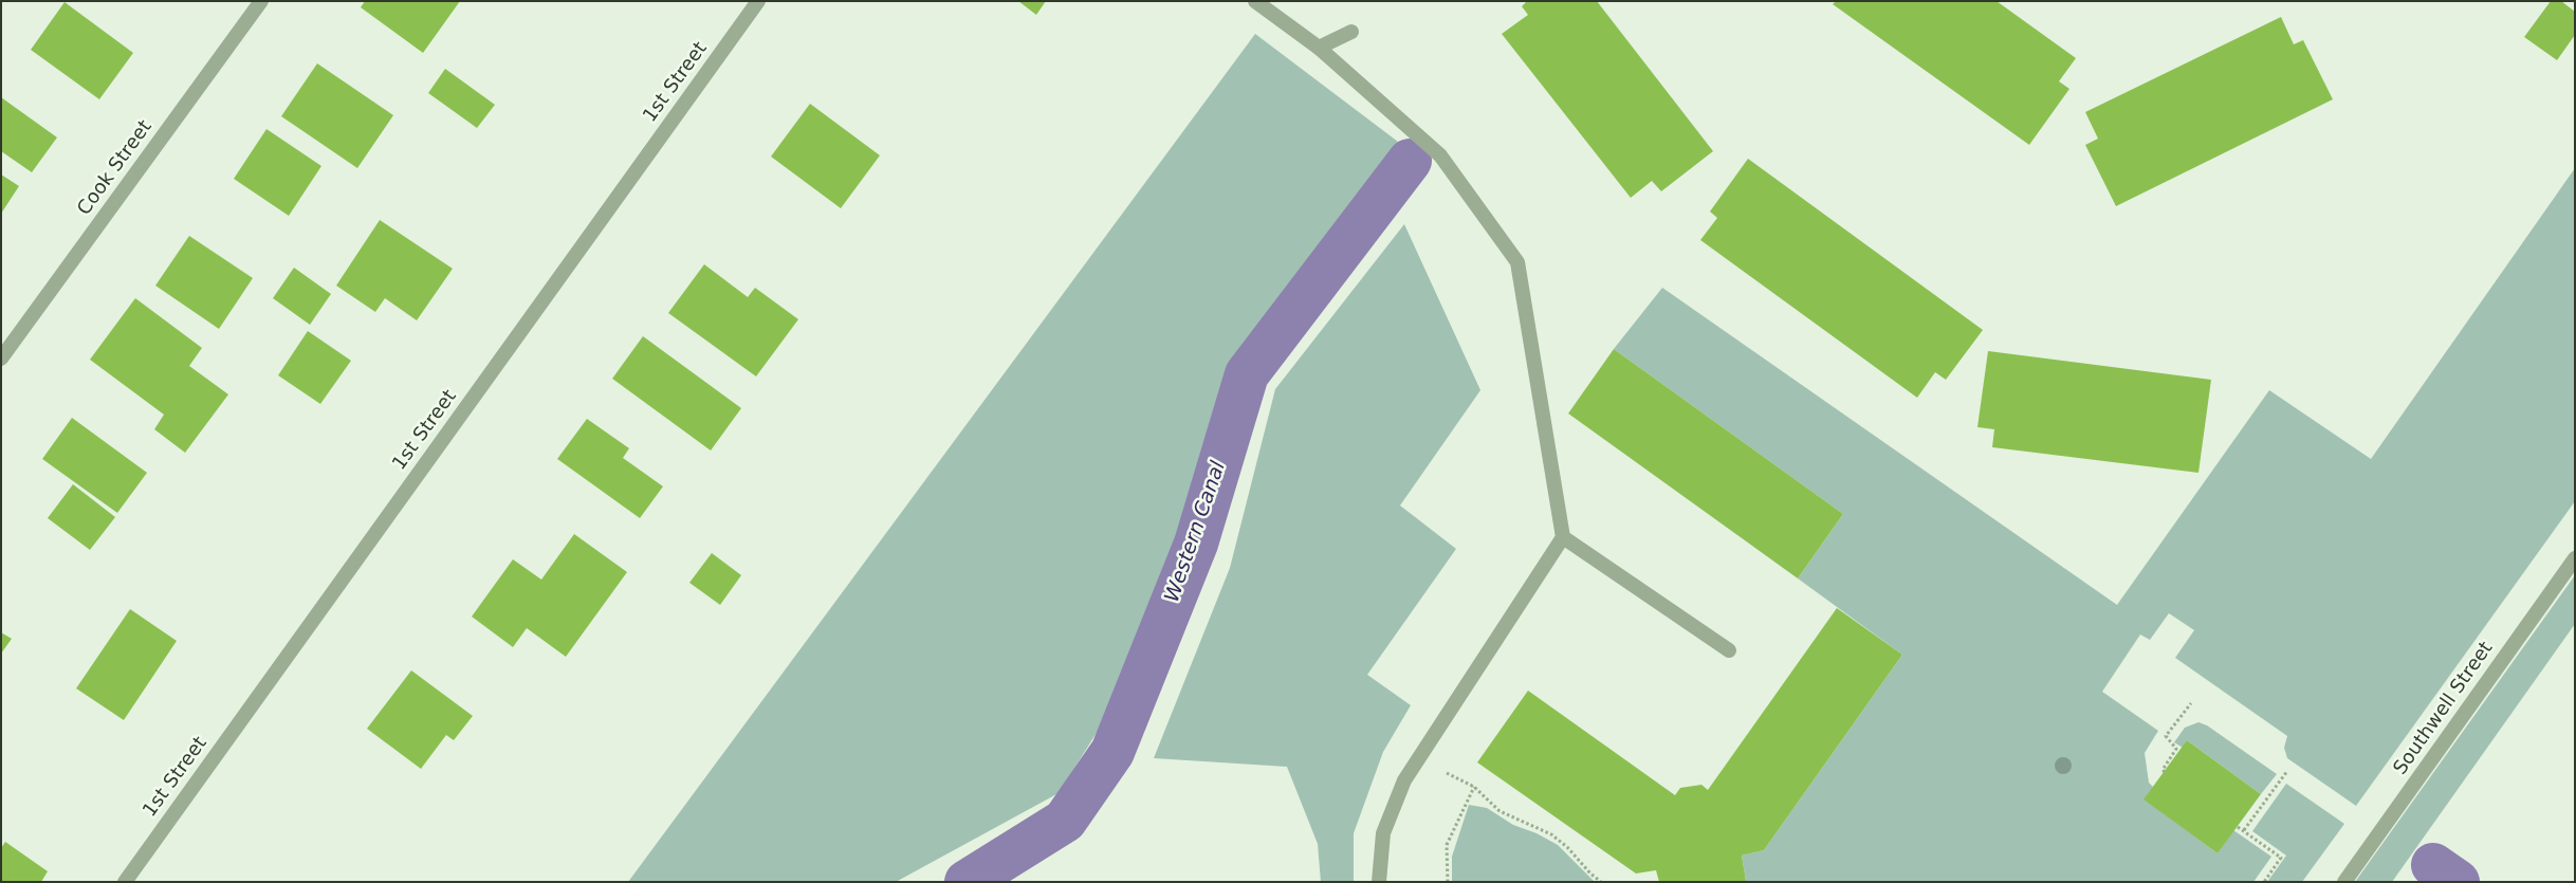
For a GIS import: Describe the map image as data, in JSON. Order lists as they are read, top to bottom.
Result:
{
  "streets": {
    "street": ["1st Street", "Cook Street", "Southwell Street"]
  },
  "water": ["Western Canal"]
}
